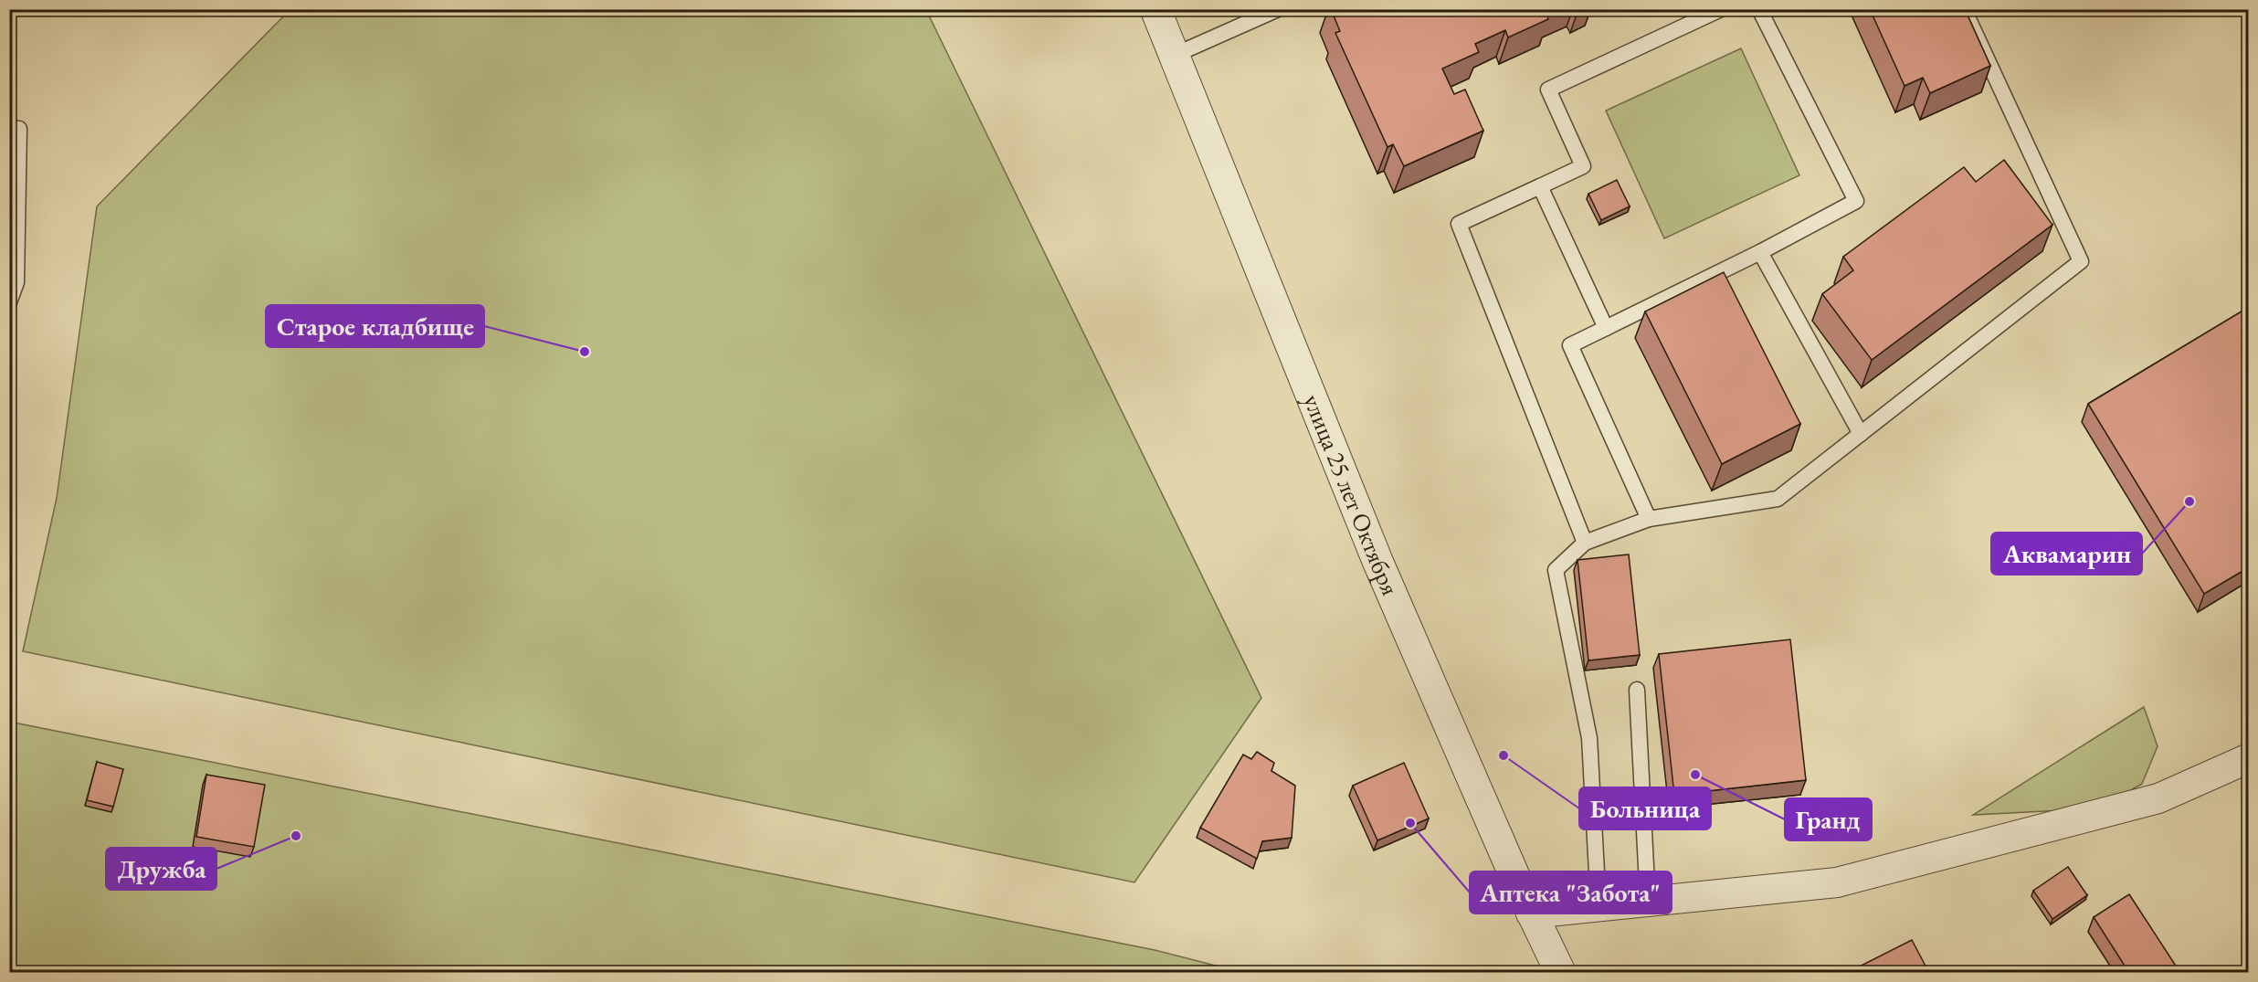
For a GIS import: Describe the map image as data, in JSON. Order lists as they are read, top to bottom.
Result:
{
  "streets": {
    "street": ["улица 25 лет Октября"]
  },
  "places": [
    "Старое кладбище",
    "Аквамарин",
    "Больница",
    "Гранд",
    "Аптека \"Забота\"",
    "Дружба"
  ]
}
